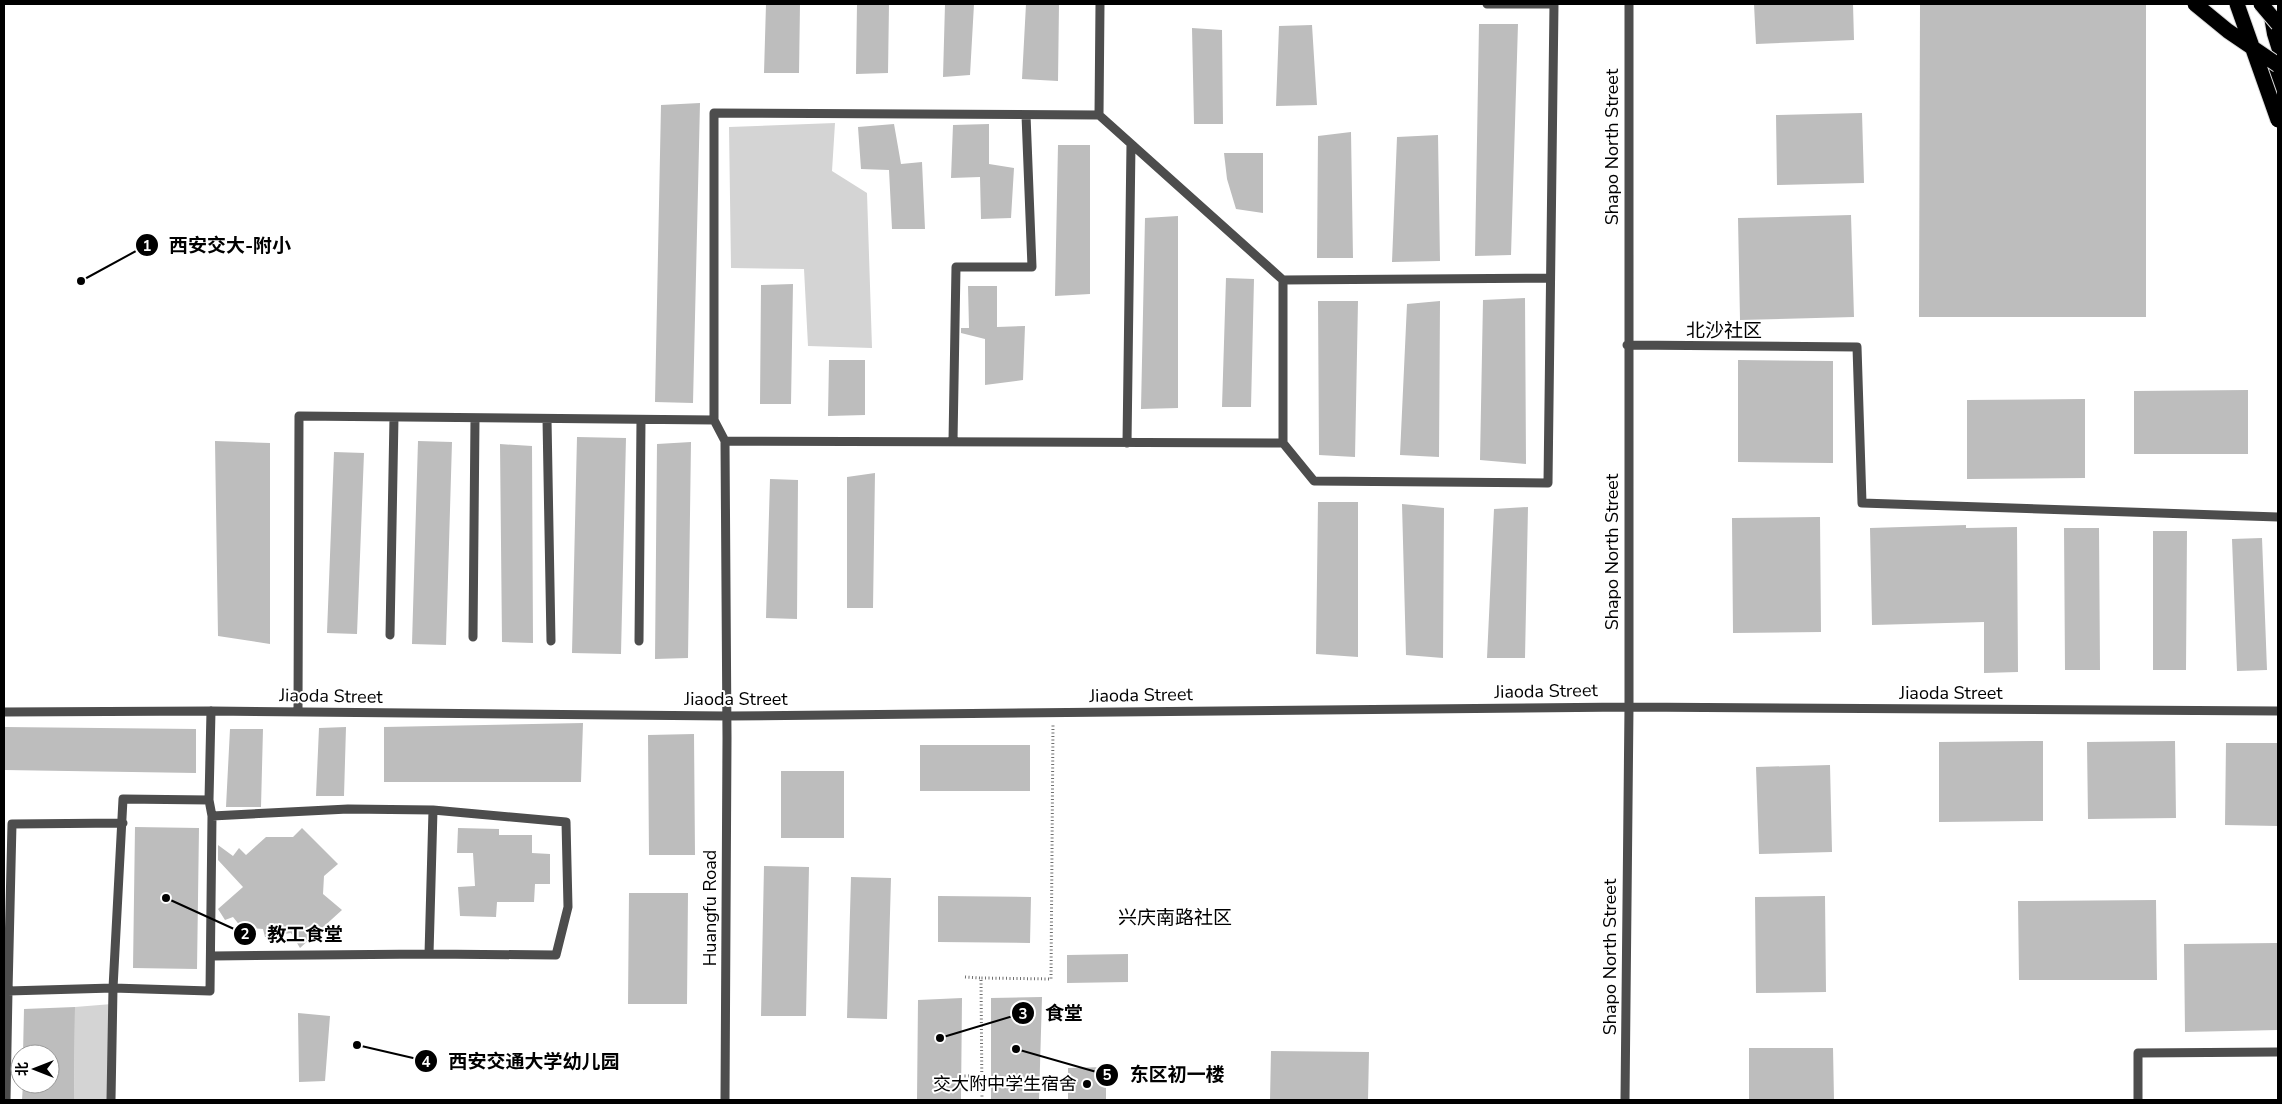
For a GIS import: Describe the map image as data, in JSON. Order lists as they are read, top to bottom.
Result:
{
  "streets": {
    "street": ["Shapo North Street", "Jiaoda Street", "Huangfu Road"]
  },
  "crossings": [
    ["Shapo North Street", "Jiaoda Street"],
    ["Jiaoda Street", "Huangfu Road"]
  ],
  "districts": ["北沙社区", "兴庆南路社区"],
  "places": [
    "西安交大-附小",
    "教工食堂",
    "食堂",
    "西安交通大学幼儿园",
    "东区初一楼",
    "交大附中学生宿舍"
  ],
  "north": "left"
}
